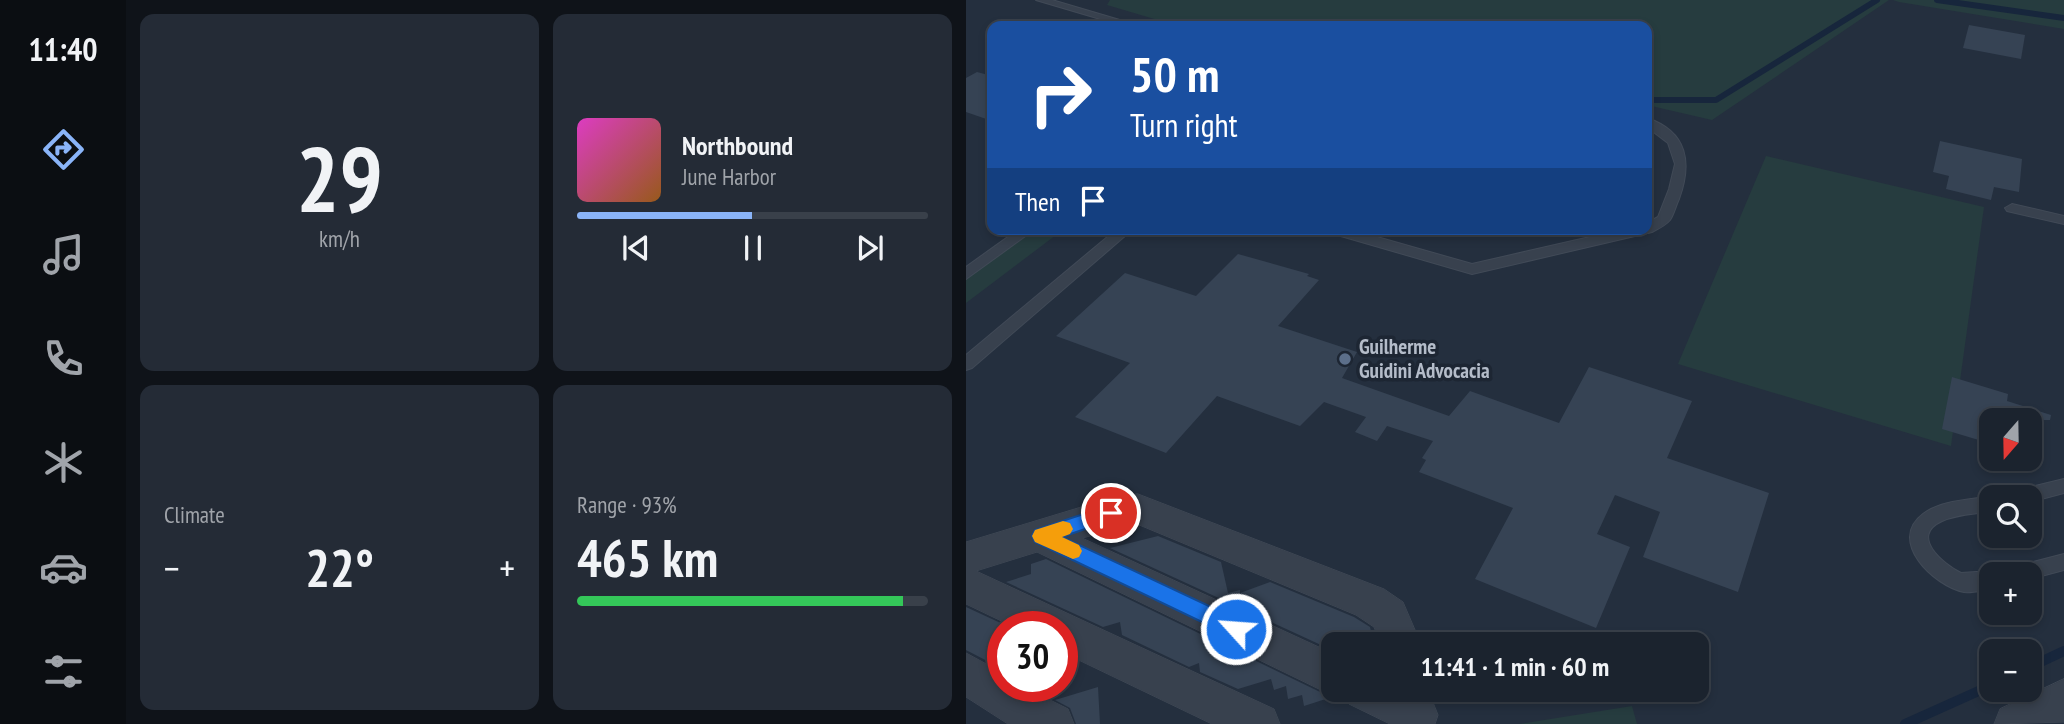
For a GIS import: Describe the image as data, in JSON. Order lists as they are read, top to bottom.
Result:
{
  "places": ["Guilherme Guidini Advocacia"],
  "north": "bottom",
  "page": {
    "tabs": "11:40",
    "tile": [
      ["29", "km/h"],
      "Climate",
      ["Range · 93%", "465 km"]
    ],
    "turn": ["50 m", "Turn right"],
    "song": ["Northbound", "June Harbor"],
    "then": "Then",
    "map_buttons": ["+", "−"],
    "heat": ["−", "22°", "+"],
    "limit": "30",
    "trip": "11:41 · 1 min · 60 m"
  }
}
